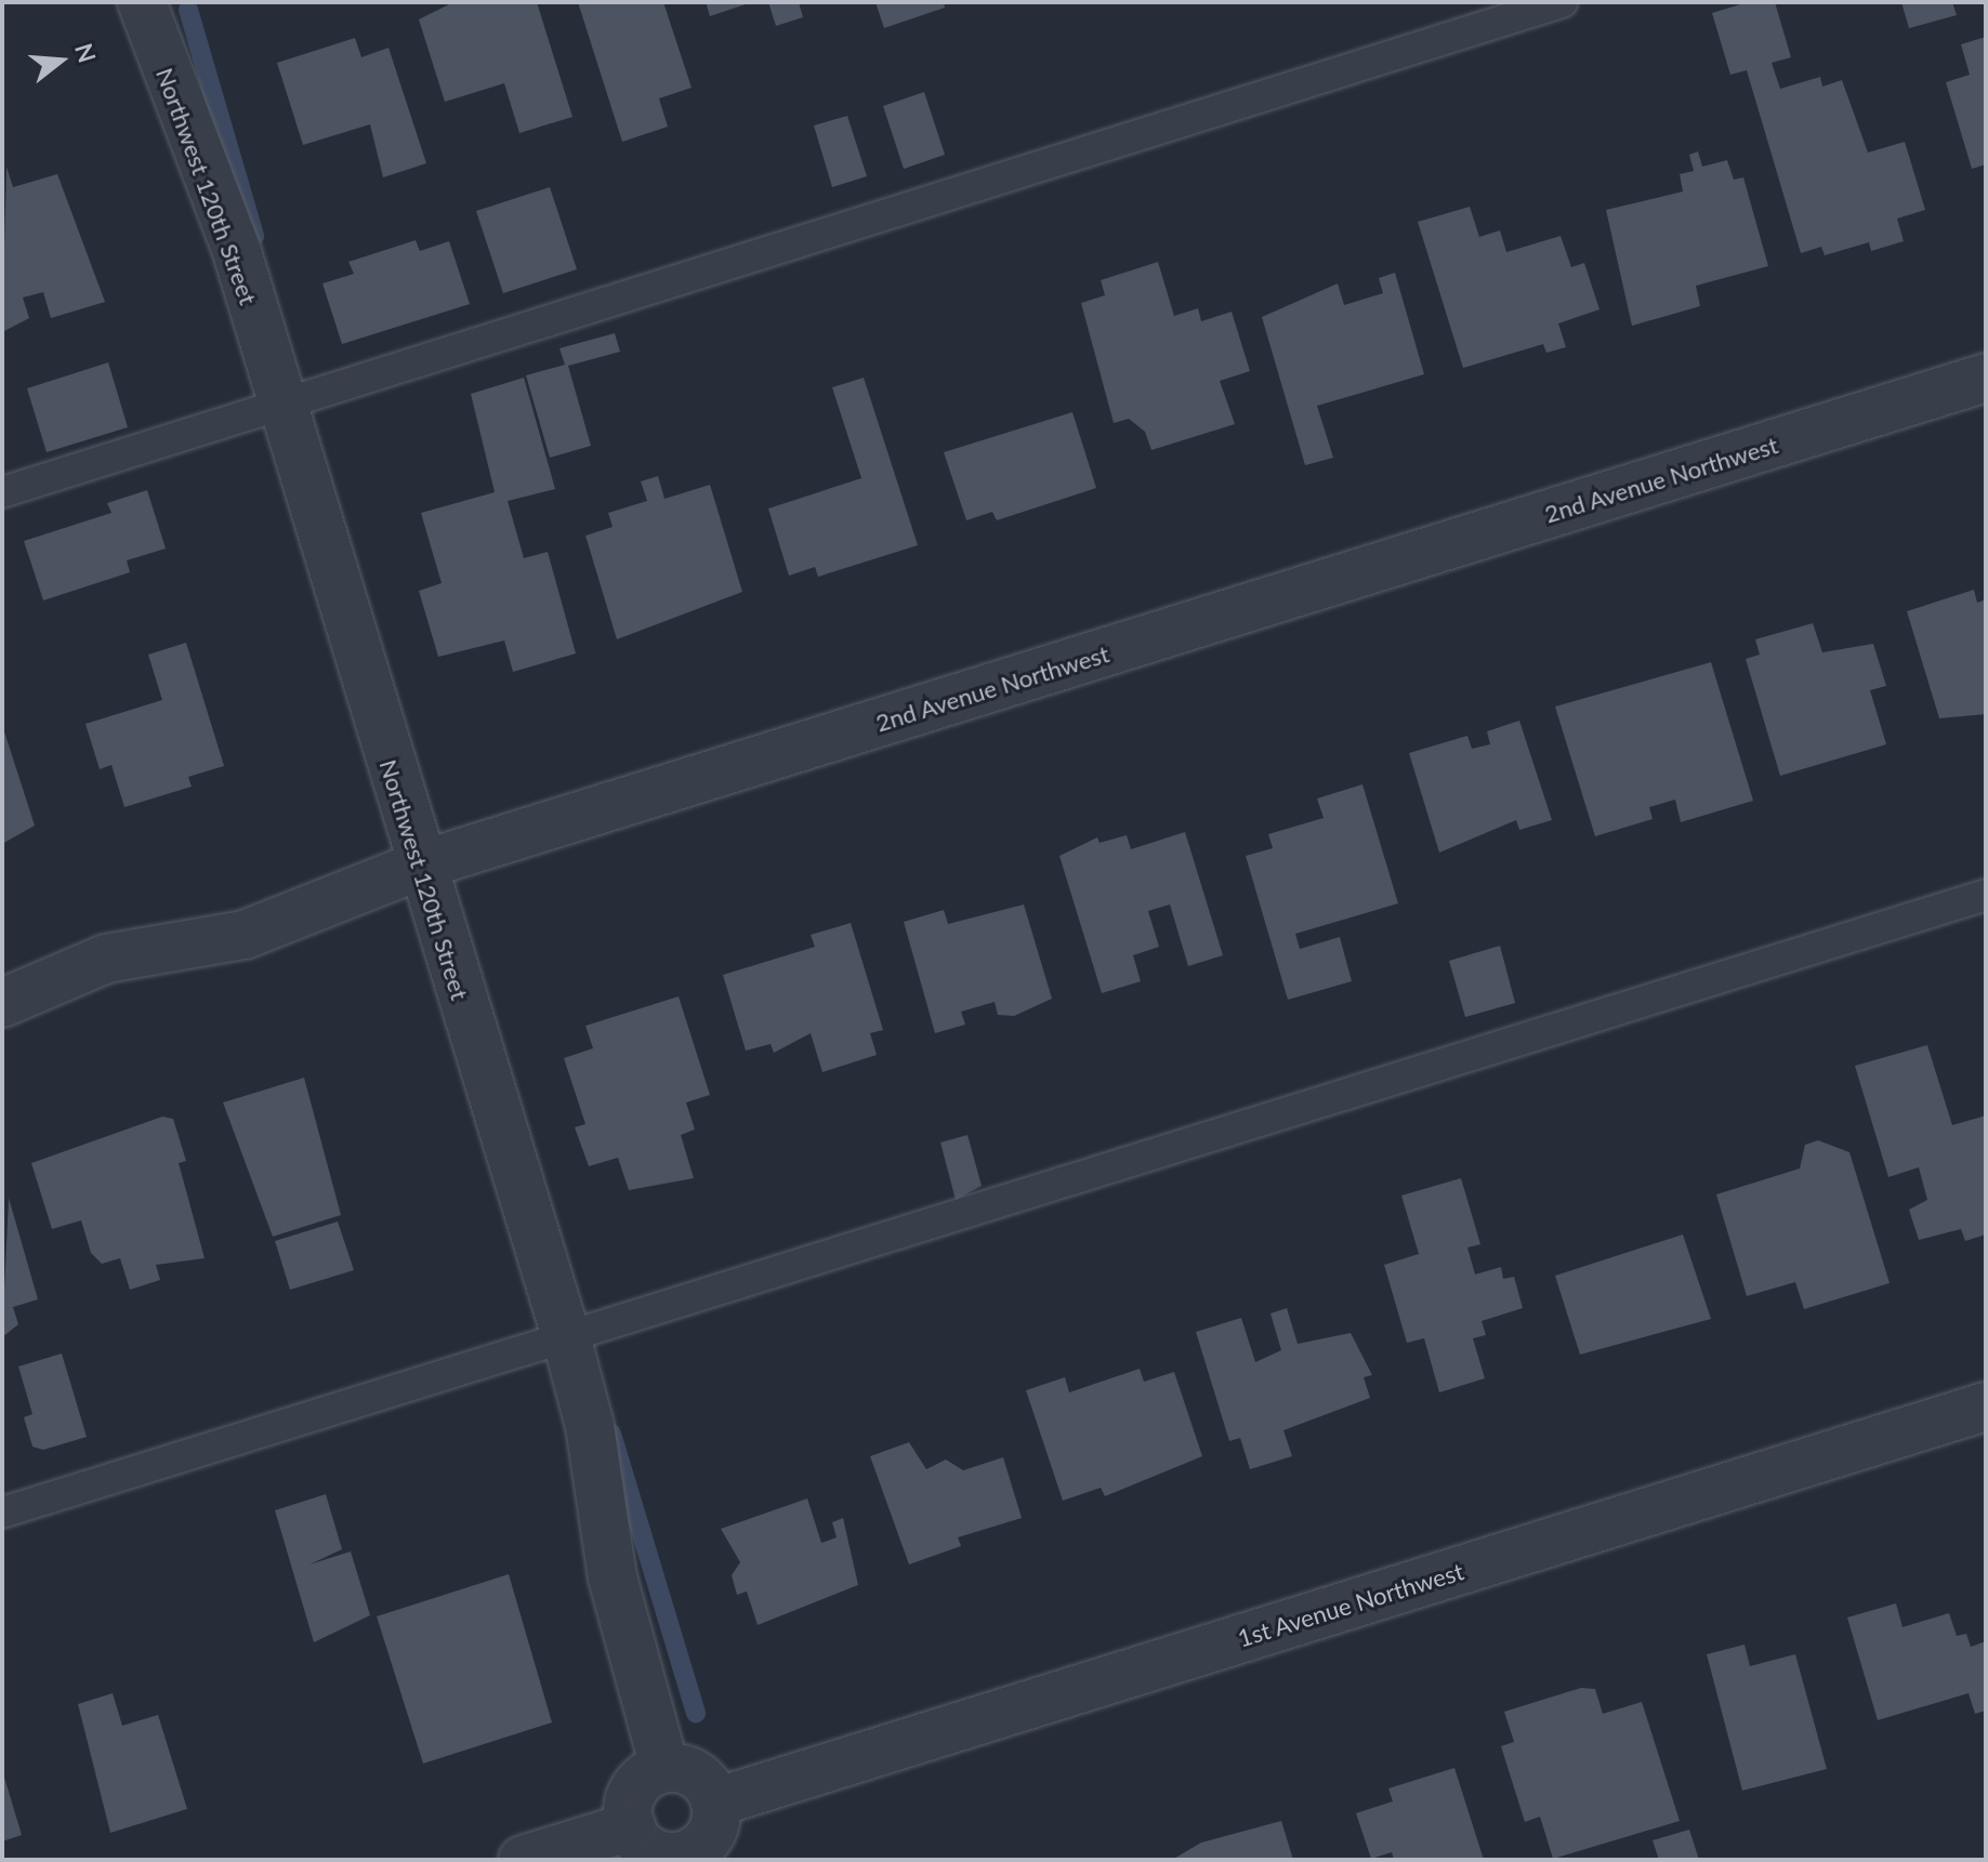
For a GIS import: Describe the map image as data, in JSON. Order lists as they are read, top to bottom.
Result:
{
  "streets": {
    "street": ["Northwest 120th Street", "2nd Avenue Northwest", "1st Avenue Northwest"]
  },
  "crossings": [
    ["Northwest 120th Street", "2nd Avenue Northwest"],
    ["Northwest 120th Street", "1st Avenue Northwest"]
  ],
  "north": "right"
}
